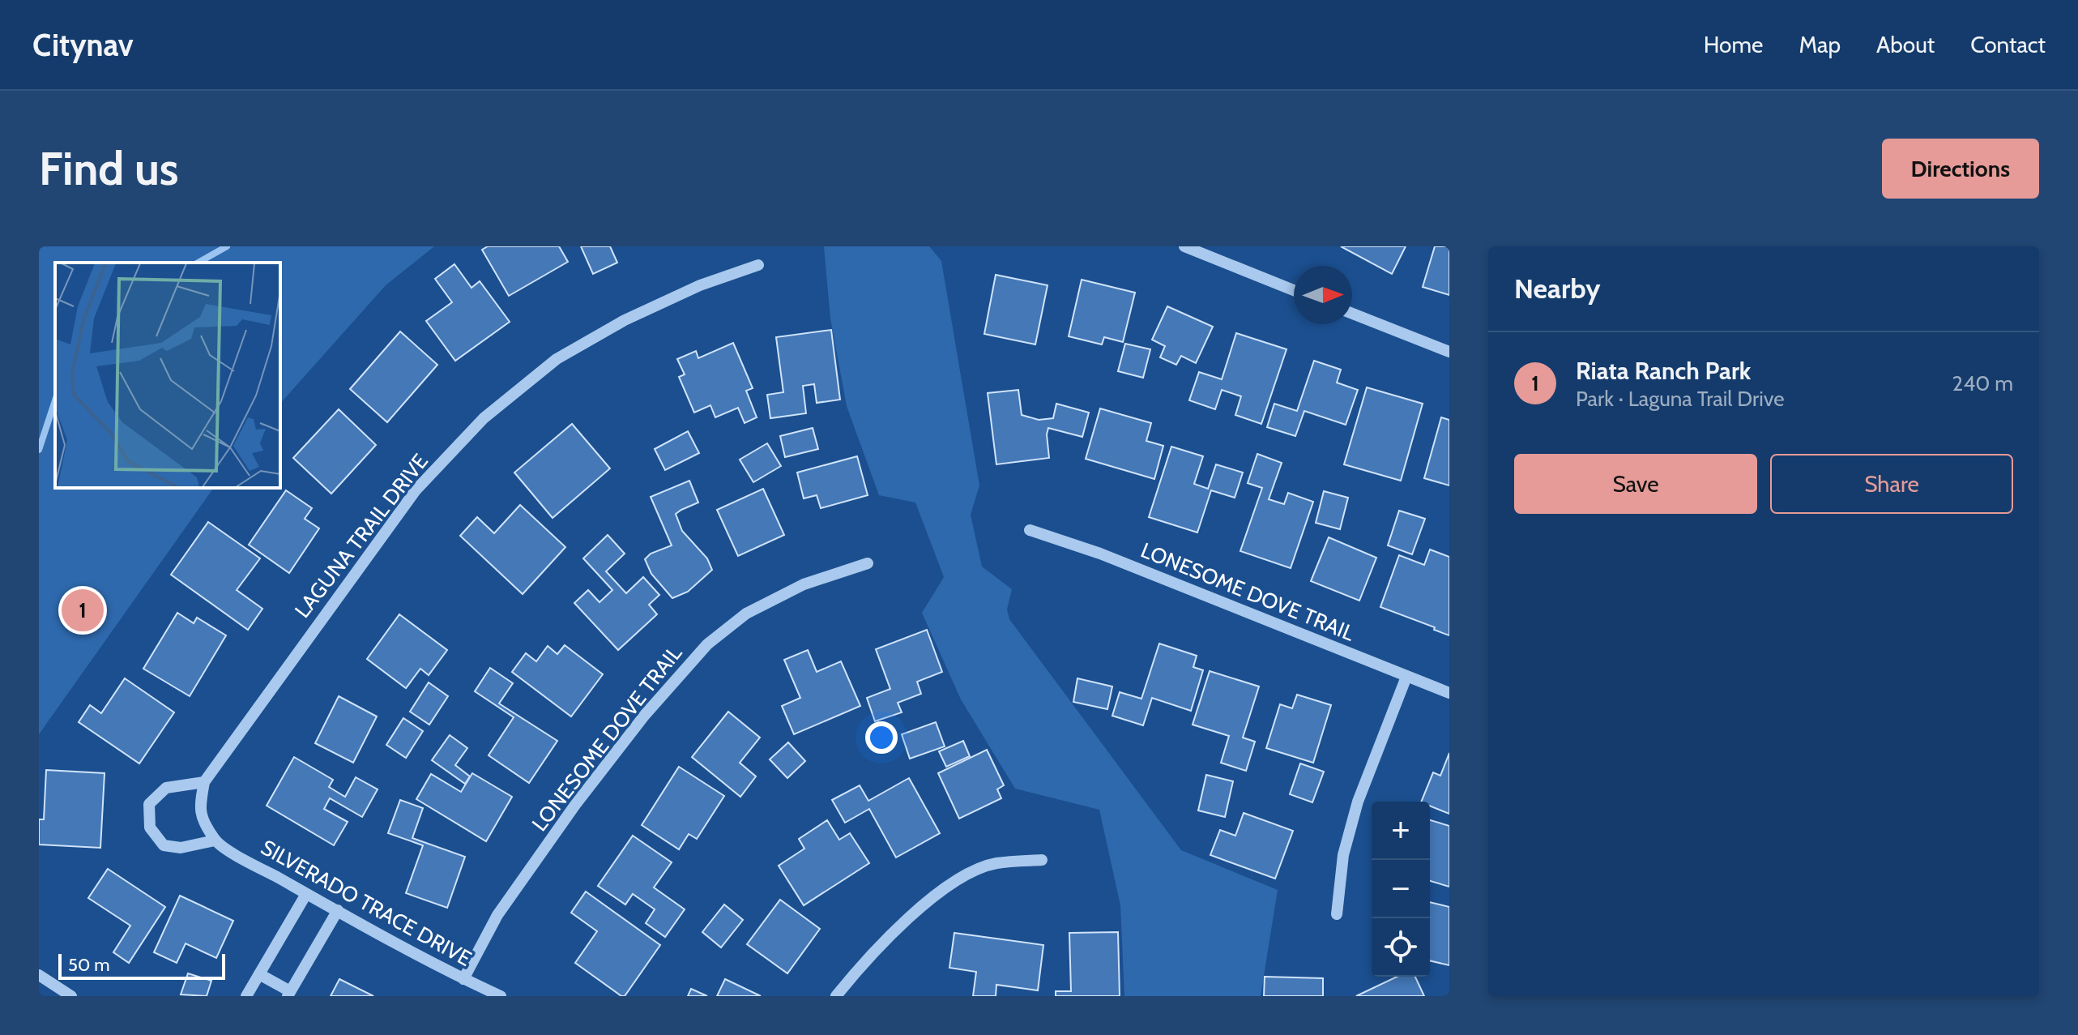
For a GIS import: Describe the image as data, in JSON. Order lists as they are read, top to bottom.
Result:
{
  "streets": {
    "street": ["LAGUNA TRAIL DRIVE", "LONESOME DOVE TRAIL", "SILVERADO TRACE DRIVE"]
  },
  "crossings": [
    ["LAGUNA TRAIL DRIVE", "SILVERADO TRACE DRIVE"],
    ["LONESOME DOVE TRAIL", "SILVERADO TRACE DRIVE"]
  ],
  "scale_bar": "50 m",
  "north": "right",
  "page": {
    "header": "Citynav",
    "nav": [
      "Home",
      "Map",
      "About",
      "Contact"
    ],
    "buttons": [
      "Directions",
      ["Save", "Share"]
    ],
    "title": "Find us",
    "heading": "Nearby",
    "list": [
      {
        "mark": "1",
        "name": "Riata Ranch Park",
        "note": "Park · Laguna Trail Drive",
        "value": "240 m"
      }
    ],
    "pins": "1",
    "map_buttons": ["+", "−"],
    "scale": "50 m"
  }
}
